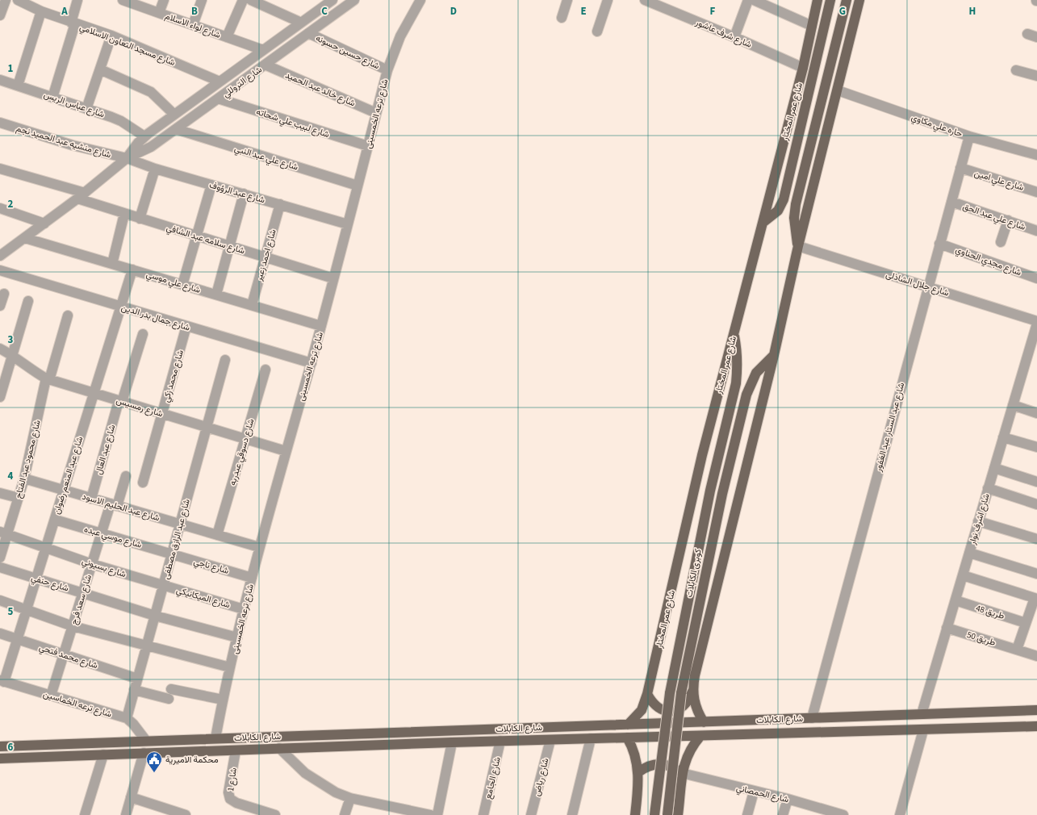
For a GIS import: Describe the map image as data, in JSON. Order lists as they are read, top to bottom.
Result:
{
  "streets": {
    "main road": ["شارع عمر المختار", "كوبرى الكابلات", "شارع الكابلات"],
    "street": [
      "شارع لواء الاسلام",
      "شارع شرف عاشور",
      "شارع مسجد التعاون الاسلامي",
      "شارع حسين حسونه",
      "شارع التروللي",
      "شارع خالد عبد الحميد",
      "شارع عباس الريس",
      "شارع ترعه الخمسينى",
      "شارع لبيب علي شحاته",
      "حاره علي مكاوي",
      "شارع منشيه عبد الحميد نجم",
      "شارع علي عبد النبي",
      "شارع علي امين",
      "شارع عبد الرؤوف",
      "شارع علي عبد الحق",
      "شارع سلامه عبد الشافي",
      "شارع احمد زعير",
      "شارع مجدي الحناوي",
      "شارع علي موسي",
      "شارع جلال الشاذلى",
      "شارع جمال بدر الدين",
      "شارع محمد زكي",
      "شارع رمسيس",
      "شارع عبد الستار عبد الغفور",
      "شارع عبد العال",
      "شارع دسوقي عبدربه",
      "شارع محمود عبد الفتاح",
      "شارع عبد المنعم رضوان",
      "شارع عبد الحليم الاسود",
      "شارع اشرف نوار",
      "شارع موسي عبده",
      "شارع عبد الرازق مصطفى",
      "شارع ناجي",
      "شارع بسيوني",
      "شارع حنفي",
      "شارع الميكانيكي",
      "شارع سعد فرج",
      "طريق 48",
      "طريق 50",
      "شارع محمد فتحي",
      "شارع ترعه الخماسين",
      "شارع رياض",
      "شارع الجامع",
      "شارع 1",
      "شارع الحمصاني"
    ]
  },
  "crossings": [
    ["شارع لواء الاسلام", "شارع التروللي"],
    ["شارع شرف عاشور", "شارع عمر المختار"],
    ["شارع مسجد التعاون الاسلامي", "شارع التروللي"],
    ["شارع حسين حسونه", "شارع التروللي"],
    ["شارع حسين حسونه", "شارع ترعه الخمسينى"],
    ["شارع التروللي", "شارع خالد عبد الحميد"],
    ["شارع التروللي", "شارع عباس الريس"],
    ["شارع التروللي", "شارع لبيب علي شحاته"],
    ["شارع التروللي", "شارع منشيه عبد الحميد نجم"],
    ["شارع التروللي", "شارع علي عبد النبي"],
    ["شارع التروللي", "شارع عبد الرؤوف"],
    ["شارع التروللي", "شارع سلامه عبد الشافي"],
    ["شارع التروللي", "شارع علي موسي"],
    ["شارع خالد عبد الحميد", "شارع ترعه الخمسينى"],
    ["شارع عمر المختار", "كوبرى الكابلات"],
    ["شارع عمر المختار", "شارع الكابلات"],
    ["شارع ترعه الخمسينى", "شارع لبيب علي شحاته"],
    ["شارع ترعه الخمسينى", "شارع علي عبد النبي"],
    ["شارع ترعه الخمسينى", "شارع عبد الرؤوف"],
    ["شارع ترعه الخمسينى", "شارع سلامه عبد الشافي"],
    ["شارع ترعه الخمسينى", "شارع علي موسي"],
    ["شارع ترعه الخمسينى", "شارع جمال بدر الدين"],
    ["شارع ترعه الخمسينى", "شارع رمسيس"],
    ["شارع ترعه الخمسينى", "شارع عبد الحليم الاسود"],
    ["شارع ترعه الخمسينى", "شارع ناجي"],
    ["شارع ترعه الخمسينى", "شارع حنفي"],
    ["شارع ترعه الخمسينى", "شارع الميكانيكي"],
    ["شارع ترعه الخمسينى", "شارع الكابلات"],
    ["حاره علي مكاوي", "شارع عبد الستار عبد الغفور"],
    ["شارع منشيه عبد الحميد نجم", "شارع عبد الرؤوف"],
    ["شارع علي امين", "شارع عبد الستار عبد الغفور"],
    ["شارع عبد الرؤوف", "شارع احمد زعير"],
    ["شارع علي عبد الحق", "شارع عبد الستار عبد الغفور"],
    ["شارع سلامه عبد الشافي", "شارع احمد زعير"],
    ["شارع احمد زعير", "شارع علي موسي"],
    ["شارع مجدي الحناوي", "شارع عبد الستار عبد الغفور"],
    ["شارع علي موسي", "شارع عبد المنعم رضوان"],
    ["شارع جلال الشاذلى", "شارع عبد الستار عبد الغفور"],
    ["شارع جلال الشاذلى", "شارع اشرف نوار"],
    ["شارع جمال بدر الدين", "شارع محمد زكي"],
    ["شارع جمال بدر الدين", "شارع عبد المنعم رضوان"],
    ["شارع محمد زكي", "شارع رمسيس"],
    ["شارع رمسيس", "شارع عبد العال"],
    ["شارع رمسيس", "شارع دسوقي عبدربه"],
    ["شارع رمسيس", "شارع محمود عبد الفتاح"],
    ["شارع رمسيس", "شارع عبد المنعم رضوان"],
    ["شارع رمسيس", "شارع عبد الرازق مصطفى"],
    ["شارع عبد الستار عبد الغفور", "شارع الكابلات"],
    ["شارع عبد العال", "شارع عبد الحليم الاسود"],
    ["شارع دسوقي عبدربه", "شارع عبد الحليم الاسود"],
    ["شارع محمود عبد الفتاح", "شارع عبد الحليم الاسود"],
    ["شارع محمود عبد الفتاح", "شارع بسيوني"],
    ["شارع عبد المنعم رضوان", "شارع عبد الحليم الاسود"],
    ["شارع عبد المنعم رضوان", "شارع موسي عبده"],
    ["شارع عبد المنعم رضوان", "شارع بسيوني"],
    ["شارع عبد المنعم رضوان", "شارع حنفي"],
    ["شارع عبد المنعم رضوان", "شارع محمد فتحي"],
    ["شارع عبد المنعم رضوان", "شارع ترعه الخماسين"],
    ["شارع عبد الحليم الاسود", "شارع عبد الرازق مصطفى"],
    ["شارع عبد الحليم الاسود", "شارع سعد فرج"],
    ["شارع اشرف نوار", "طريق 48"],
    ["شارع اشرف نوار", "طريق 50"],
    ["شارع اشرف نوار", "شارع الكابلات"],
    ["شارع موسي عبده", "شارع عبد الرازق مصطفى"],
    ["شارع موسي عبده", "شارع ناجي"],
    ["شارع موسي عبده", "شارع سعد فرج"],
    ["شارع عبد الرازق مصطفى", "شارع ناجي"],
    ["شارع عبد الرازق مصطفى", "شارع بسيوني"],
    ["شارع عبد الرازق مصطفى", "شارع حنفي"],
    ["شارع عبد الرازق مصطفى", "شارع الميكانيكي"],
    ["شارع عبد الرازق مصطفى", "شارع محمد فتحي"],
    ["شارع عبد الرازق مصطفى", "شارع ترعه الخماسين"],
    ["شارع بسيوني", "شارع الميكانيكي"],
    ["شارع بسيوني", "شارع سعد فرج"],
    ["شارع حنفي", "شارع سعد فرج"],
    ["شارع سعد فرج", "شارع محمد فتحي"],
    ["شارع سعد فرج", "شارع ترعه الخماسين"],
    ["شارع ترعه الخماسين", "شارع الكابلات"],
    ["شارع الكابلات", "شارع رياض"],
    ["شارع الكابلات", "شارع الجامع"],
    ["شارع الكابلات", "شارع 1"]
  ],
  "places": {
    "public building": ["محكمة الاميرية"]
  },
  "grid": {
    "columns": [
      "A",
      "B",
      "C",
      "D",
      "E",
      "F",
      "G",
      "H"
    ],
    "rows": [
      "1",
      "2",
      "3",
      "4",
      "5",
      "6"
    ]
  }
}
